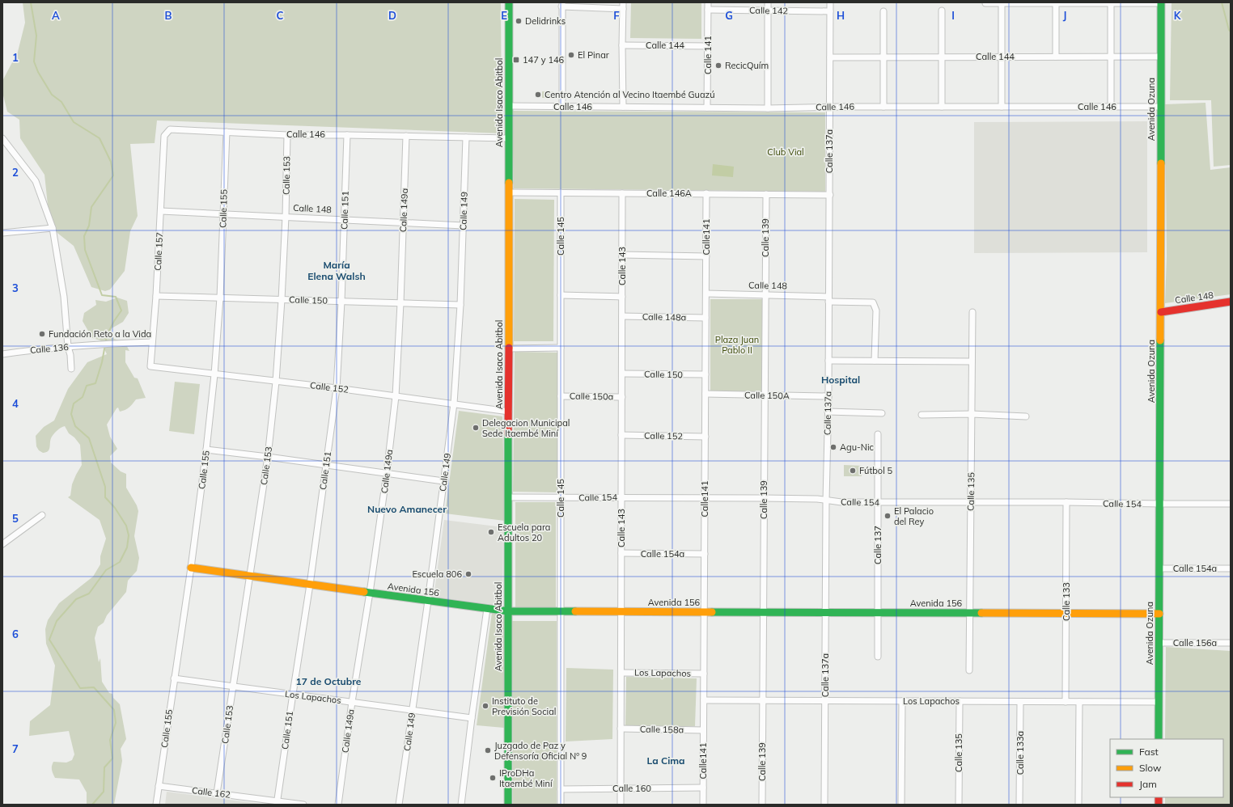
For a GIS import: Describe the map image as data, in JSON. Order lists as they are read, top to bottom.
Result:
{
  "streets": {
    "main road": [
      "Avenida Isaco Abitbol",
      "Avenida Ozuna",
      "Calle 148",
      "Avenida 156"
    ],
    "street": [
      "Calle 142",
      "Calle 144",
      "Calle 141",
      "Calle 146",
      "Calle 137a",
      "Calle 153",
      "Calle 146A",
      "Calle 155",
      "Calle 151",
      "Calle 149a",
      "Calle 149",
      "Calle 145",
      "Calle141",
      "Calle 139",
      "Calle 157",
      "Calle 143",
      "Calle 150",
      "Calle 148a",
      "Calle 136",
      "Calle 152",
      "Calle 150A",
      "Calle 150a",
      "Calle 135",
      "Calle 154",
      "Calle 137",
      "Calle 154a",
      "Calle 133",
      "Calle 156a",
      "Los Lapachos",
      "Calle 158a",
      "Calle 133a",
      "Calle 160",
      "Calle 162"
    ]
  },
  "crossings": [
    ["Calle 142", "Calle 141"],
    ["Calle 142", "Calle 137a"],
    ["Calle 144", "Calle 141"],
    ["Calle 144", "Avenida Ozuna"],
    ["Calle 144", "Calle 137a"],
    ["Calle 141", "Calle 146"],
    ["Avenida Isaco Abitbol", "Calle 146"],
    ["Avenida Isaco Abitbol", "Calle 146A"],
    ["Avenida Isaco Abitbol", "Calle 152"],
    ["Avenida Isaco Abitbol", "Calle 154"],
    ["Avenida Isaco Abitbol", "Avenida 156"],
    ["Calle 146", "Avenida Ozuna"],
    ["Calle 146", "Calle 137a"],
    ["Calle 146", "Calle 153"],
    ["Calle 146", "Calle 155"],
    ["Calle 146", "Calle 151"],
    ["Calle 146", "Calle 149a"],
    ["Calle 146", "Calle 149"],
    ["Calle 146", "Calle 157"],
    ["Avenida Ozuna", "Calle 148"],
    ["Avenida Ozuna", "Calle 154"],
    ["Avenida Ozuna", "Calle 154a"],
    ["Avenida Ozuna", "Avenida 156"],
    ["Avenida Ozuna", "Calle 156a"],
    ["Avenida Ozuna", "Los Lapachos"],
    ["Calle 137a", "Calle 146A"],
    ["Calle 137a", "Calle 148"],
    ["Calle 137a", "Calle 150A"],
    ["Calle 137a", "Calle 154"],
    ["Calle 137a", "Avenida 156"],
    ["Calle 137a", "Los Lapachos"],
    ["Calle 153", "Calle 148"],
    ["Calle 153", "Calle 150"],
    ["Calle 153", "Calle 152"],
    ["Calle 153", "Avenida 156"],
    ["Calle 153", "Los Lapachos"],
    ["Calle 153", "Calle 162"],
    ["Calle 146A", "Calle 145"],
    ["Calle 146A", "Calle141"],
    ["Calle 146A", "Calle 139"],
    ["Calle 146A", "Calle 143"],
    ["Calle 155", "Calle 148"],
    ["Calle 155", "Calle 150"],
    ["Calle 155", "Calle 152"],
    ["Calle 155", "Avenida 156"],
    ["Calle 155", "Los Lapachos"],
    ["Calle 155", "Calle 162"],
    ["Calle 148", "Calle 151"],
    ["Calle 148", "Calle 149a"],
    ["Calle 148", "Calle 149"],
    ["Calle 148", "Calle141"],
    ["Calle 148", "Calle 139"],
    ["Calle 148", "Calle 157"],
    ["Calle 151", "Calle 150"],
    ["Calle 151", "Calle 152"],
    ["Calle 151", "Avenida 156"],
    ["Calle 151", "Los Lapachos"],
    ["Calle 151", "Calle 162"],
    ["Calle 149a", "Calle 150"],
    ["Calle 149a", "Calle 152"],
    ["Calle 149a", "Avenida 156"],
    ["Calle 149a", "Los Lapachos"],
    ["Calle 149", "Calle 150"],
    ["Calle 149", "Calle 152"],
    ["Calle 149", "Avenida 156"],
    ["Calle 149", "Los Lapachos"],
    ["Calle 145", "Calle 150a"],
    ["Calle 145", "Calle 154"],
    ["Calle 145", "Avenida 156"],
    ["Calle 145", "Calle 160"],
    ["Calle141", "Calle 150"],
    ["Calle141", "Calle 148a"],
    ["Calle141", "Calle 152"],
    ["Calle141", "Calle 150A"],
    ["Calle141", "Calle 154"],
    ["Calle141", "Calle 154a"],
    ["Calle141", "Avenida 156"],
    ["Calle141", "Los Lapachos"],
    ["Calle141", "Calle 158a"],
    ["Calle141", "Calle 160"],
    ["Calle 139", "Calle 150A"],
    ["Calle 139", "Calle 154"],
    ["Calle 139", "Avenida 156"],
    ["Calle 139", "Los Lapachos"],
    ["Calle 157", "Calle 150"],
    ["Calle 157", "Calle 136"],
    ["Calle 157", "Calle 152"],
    ["Calle 143", "Calle 150"],
    ["Calle 143", "Calle 148a"],
    ["Calle 143", "Calle 152"],
    ["Calle 143", "Calle 150a"],
    ["Calle 143", "Calle 154"],
    ["Calle 143", "Calle 154a"],
    ["Calle 143", "Avenida 156"],
    ["Calle 143", "Los Lapachos"],
    ["Calle 143", "Calle 158a"],
    ["Calle 143", "Calle 160"],
    ["Calle 135", "Calle 154"],
    ["Calle 135", "Avenida 156"],
    ["Calle 135", "Los Lapachos"],
    ["Calle 154", "Calle 137"],
    ["Calle 154", "Calle 133"],
    ["Calle 137", "Avenida 156"],
    ["Avenida 156", "Calle 133"],
    ["Calle 133", "Los Lapachos"],
    ["Los Lapachos", "Calle 133a"]
  ],
  "districts": [
    "María Elena Walsh",
    "Hospital",
    "Nuevo Amanecer",
    "17 de Octubre",
    "La Cima"
  ],
  "parks": ["Club Vial", "Plaza Juan Pablo II"],
  "places": {
    "other": [
      "Delidrinks",
      "El Pinar",
      "RecicQuím",
      "Centro Atención al Vecino Itaembé Guazú",
      "Fundación Reto a la Vida",
      "Delegacion Municipal Sede Itaembé Miní",
      "Agu-Nic",
      "Fútbol 5",
      "El Palacio del Rey",
      "Escuela para Adultos 20",
      "Escuela 806",
      "Instituto de Previsión Social",
      "Juzgado de Paz y Defensoría Oficial Nº 9",
      "IProDHa Itaembé Miní"
    ],
    "transit": ["147 y 146"]
  },
  "legend": ["Fast", "Slow", "Jam"],
  "grid": {
    "columns": [
      "A",
      "B",
      "C",
      "D",
      "E",
      "F",
      "G",
      "H",
      "I",
      "J",
      "K"
    ],
    "rows": [
      "1",
      "2",
      "3",
      "4",
      "5",
      "6",
      "7"
    ]
  }
}
